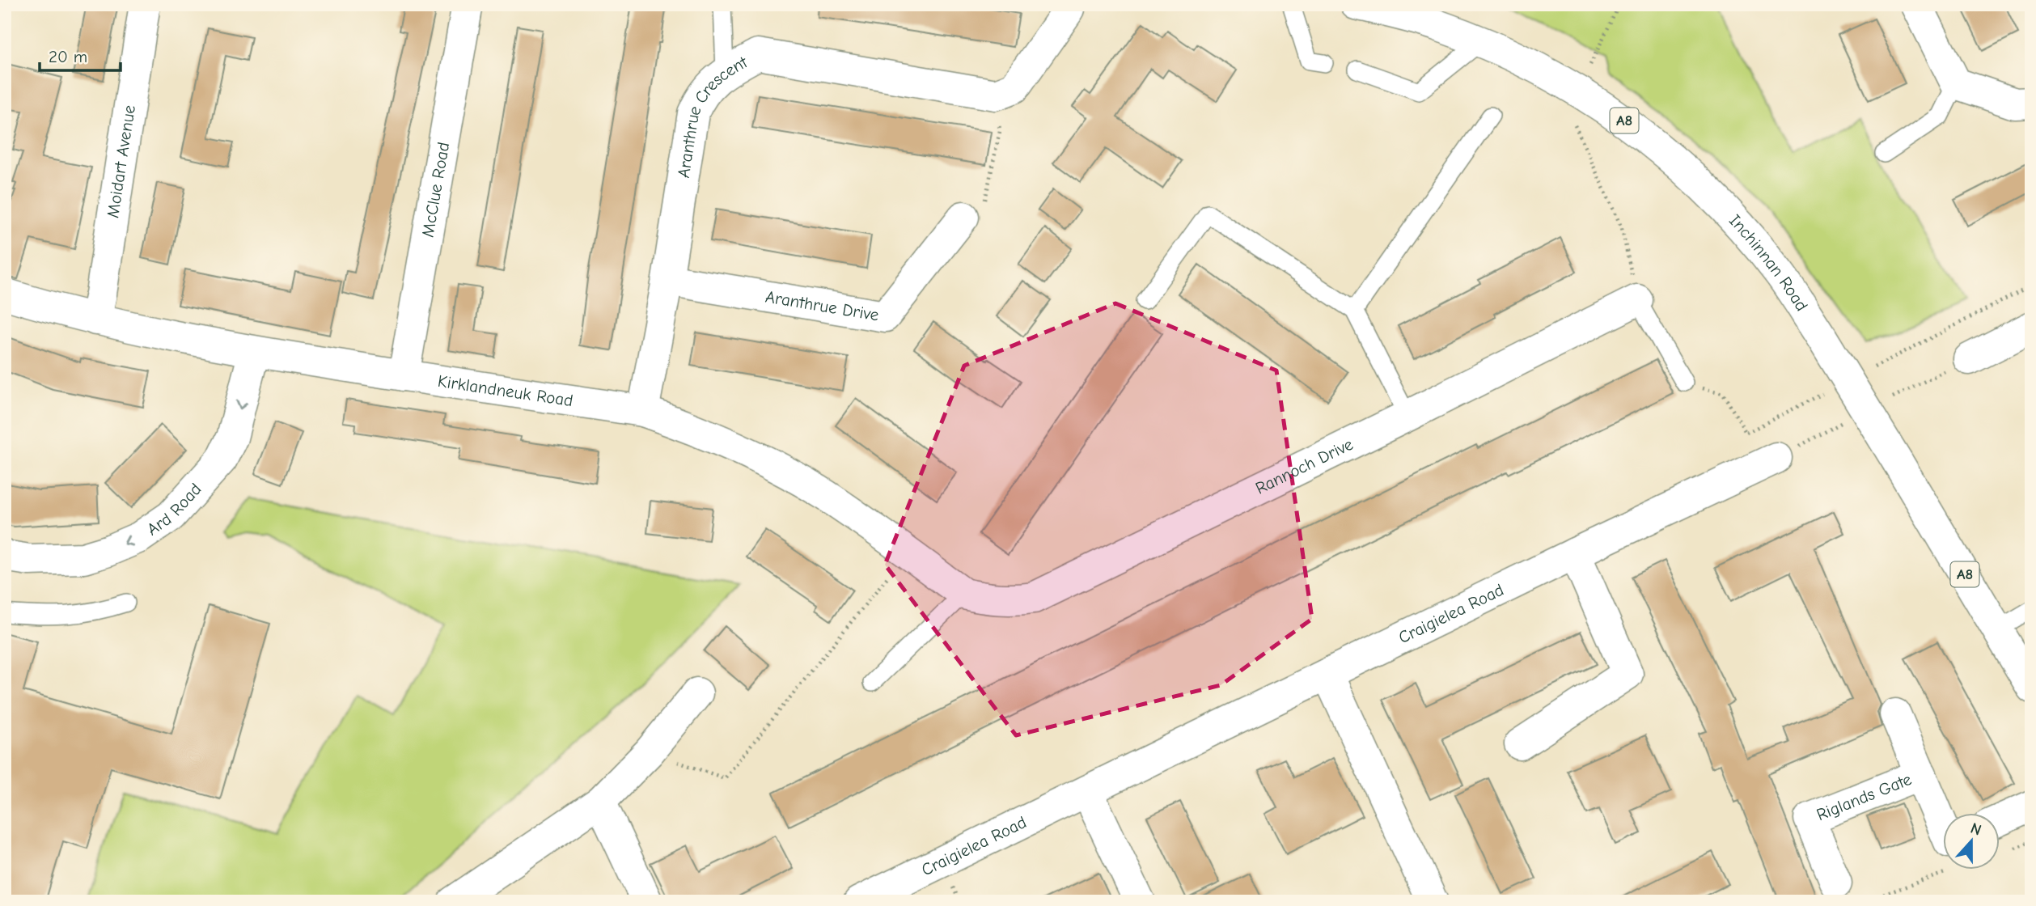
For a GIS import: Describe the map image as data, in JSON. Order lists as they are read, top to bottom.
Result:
{
  "streets": {
    "street": [
      "A8",
      "Aranthrue Crescent",
      "Moidart Avenue",
      "McClue Road",
      "Inchinnan Road",
      "Aranthrue Drive",
      "Kirklandneuk Road",
      "Rannoch Drive",
      "Ard Road",
      "Craigielea Road",
      "Riglands Gate"
    ]
  },
  "crossings": [
    ["Aranthrue Crescent", "Aranthrue Drive"],
    ["Aranthrue Crescent", "Kirklandneuk Road"],
    ["Moidart Avenue", "Kirklandneuk Road"],
    ["McClue Road", "Kirklandneuk Road"],
    ["Kirklandneuk Road", "Rannoch Drive"],
    ["Kirklandneuk Road", "Ard Road"]
  ],
  "one_way": ["Ard Road"],
  "scale_bar": "20 m",
  "north": "top"
}
